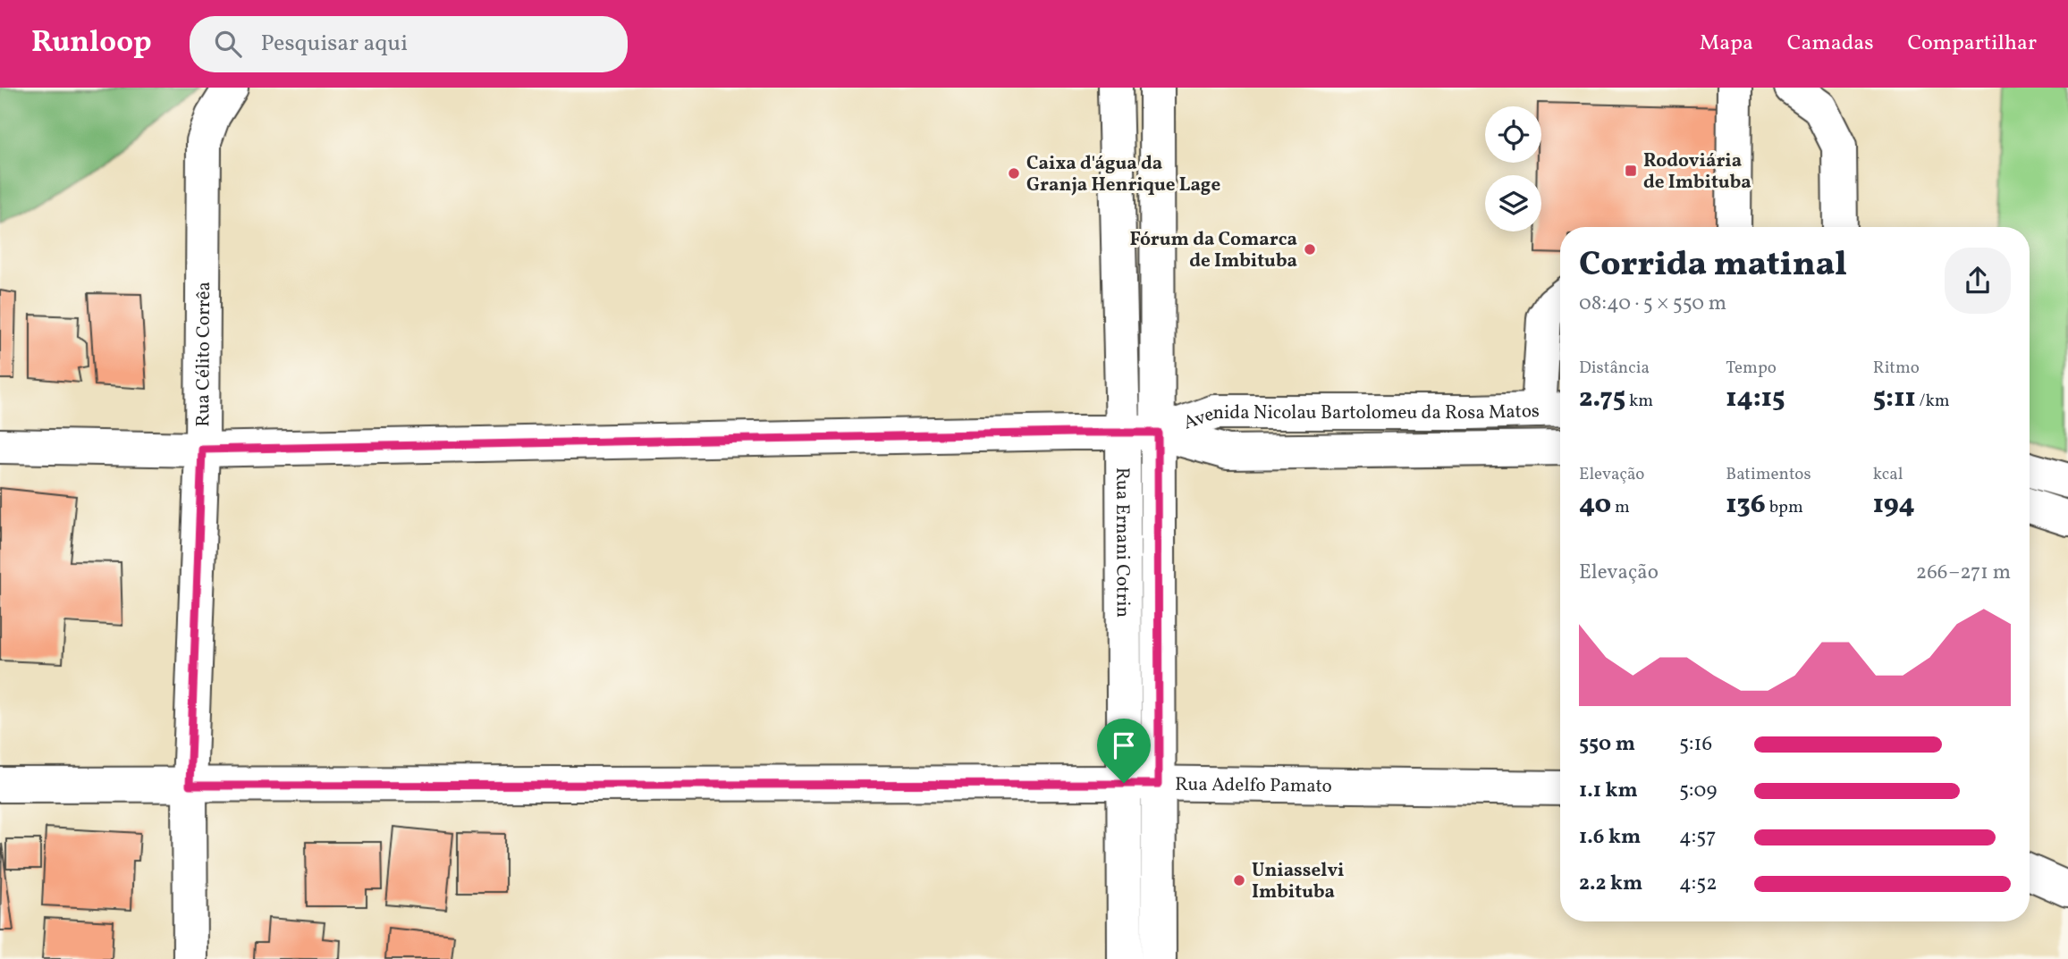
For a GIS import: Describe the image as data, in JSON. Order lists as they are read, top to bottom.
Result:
{
  "streets": {
    "street": [
      "Rua Célito Corrêa",
      "Avenida Nicolau Bartolomeu da Rosa Matos",
      "Rua Ernani Cotrin",
      "Rua Adelfo Pamato"
    ]
  },
  "crossings": [
    ["Rua Célito Corrêa", "Avenida Nicolau Bartolomeu da Rosa Matos"],
    ["Rua Célito Corrêa", "Rua Adelfo Pamato"],
    ["Avenida Nicolau Bartolomeu da Rosa Matos", "Rua Ernani Cotrin"],
    ["Rua Ernani Cotrin", "Rua Adelfo Pamato"]
  ],
  "places": {
    "transit": ["Rodoviária de Imbituba"],
    "other": ["Caixa d'água da Granja Henrique Lage", "Fórum da Comarca de Imbituba", "Uniasselvi Imbituba"]
  },
  "page": {
    "header": "Runloop",
    "search": "Pesquisar aqui",
    "nav": ["Mapa", "Camadas", "Compartilhar"],
    "heading": ["Corrida matinal", "08:40 · 5 × 550 m"],
    "stats": [
      ["Distância", "2.75 km"],
      ["Tempo", "14:15"],
      ["Ritmo", "5:11 /km"],
      ["Elevação", "40 m"],
      ["Batimentos", "136 bpm"],
      ["kcal", "194"]
    ],
    "chart": ["Elevação", "266–271 m"],
    "list": [
      {
        "name": "550 m",
        "note": "5:16"
      },
      {
        "name": "1.1 km",
        "note": "5:09"
      },
      {
        "name": "1.6 km",
        "note": "4:57"
      },
      {
        "name": "2.2 km",
        "note": "4:52"
      }
    ]
  }
}
